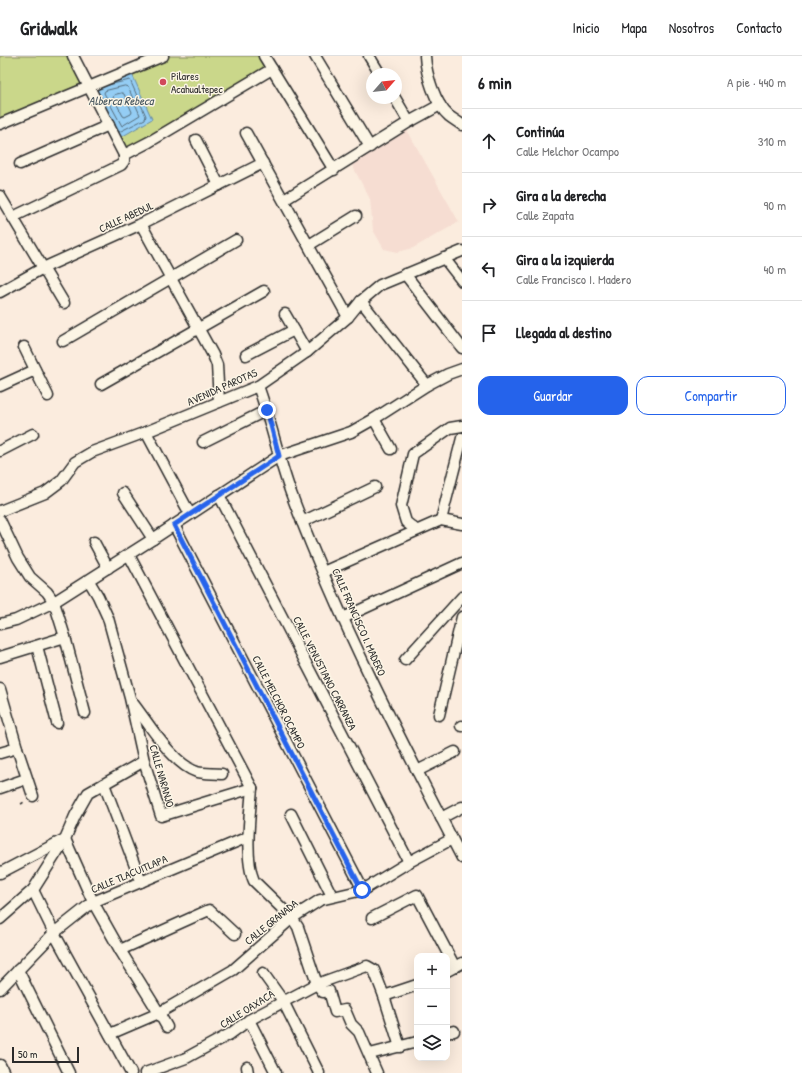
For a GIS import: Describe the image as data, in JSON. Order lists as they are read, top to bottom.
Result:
{
  "streets": {
    "street": [
      "CALLE ABEDUL",
      "AVENIDA PAROTAS",
      "CALLE FRANCISCO I. MADERO",
      "CALLE VENUSTIANO CARRANZA",
      "CALLE MELCHOR OCAMPO",
      "CALLE NARANJO",
      "CALLE TLACUITLAPA",
      "CALLE GRANADA",
      "CALLE OAXACA"
    ]
  },
  "crossings": [
    ["AVENIDA PAROTAS", "CALLE FRANCISCO I. MADERO"],
    ["CALLE FRANCISCO I. MADERO", "CALLE GRANADA"],
    ["CALLE VENUSTIANO CARRANZA", "CALLE GRANADA"],
    ["CALLE MELCHOR OCAMPO", "CALLE GRANADA"]
  ],
  "water": ["Alberca Rebeca"],
  "places": ["Pilares Acahualtepec"],
  "scale_bar": "50 m",
  "north": "top right",
  "page": {
    "header": "Gridwalk",
    "nav": [
      "Inicio",
      "Mapa",
      "Nosotros",
      "Contacto"
    ],
    "heading": ["6 min", "A pie · 440 m"],
    "list": [
      ["Continúa", "Calle Melchor Ocampo", "310 m"],
      ["Gira a la derecha", "Calle Zapata", "90 m"],
      ["Gira a la izquierda", "Calle Francisco I. Madero", "40 m"],
      "Llegada al destino"
    ],
    "buttons": ["Guardar", "Compartir"],
    "map_buttons": ["+", "−"],
    "scale": "50 m"
  }
}
